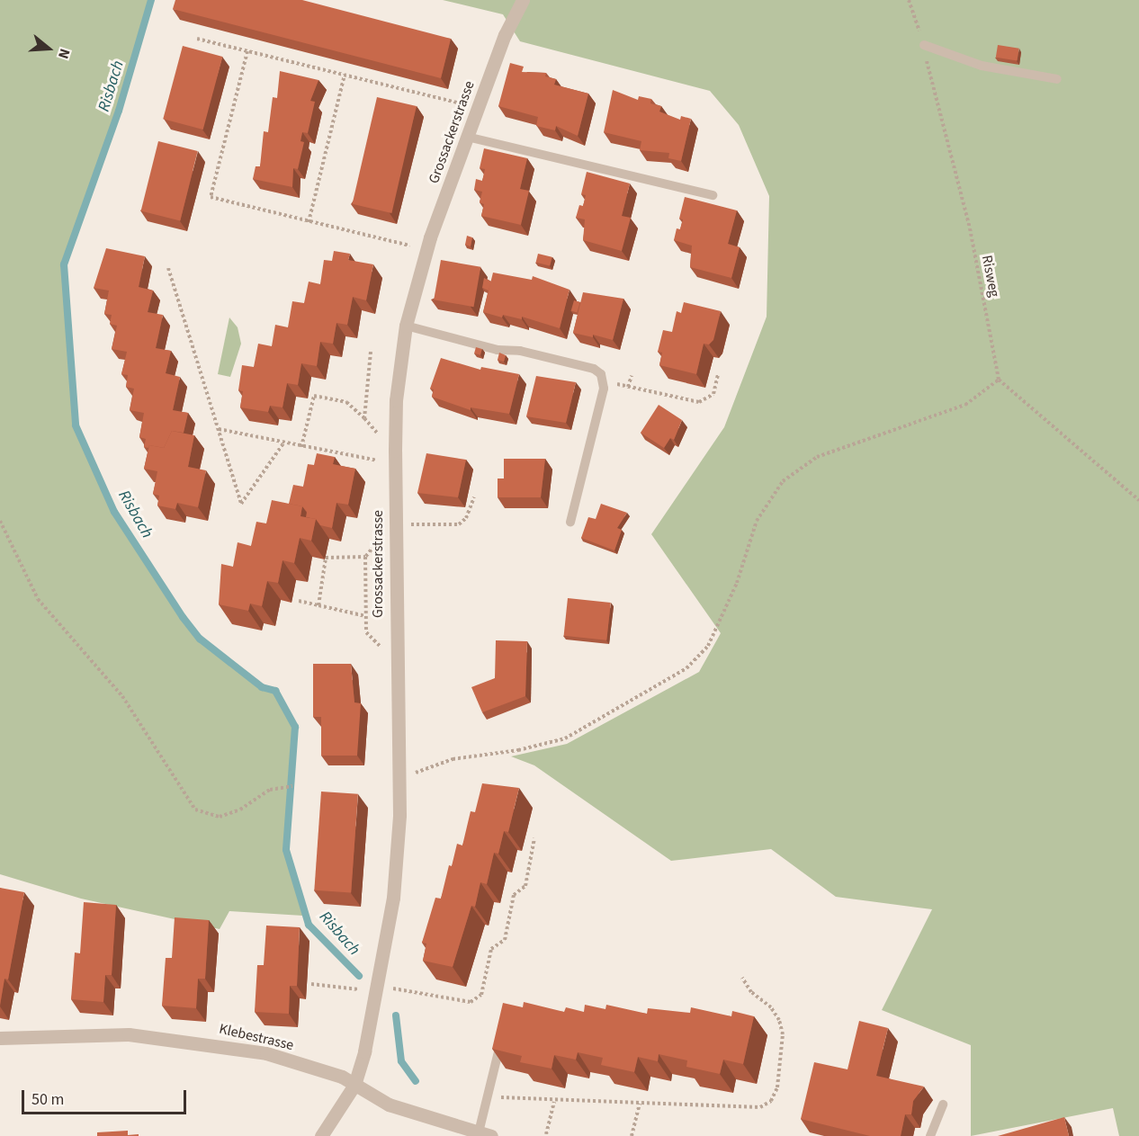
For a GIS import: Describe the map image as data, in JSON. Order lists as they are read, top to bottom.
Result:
{
  "streets": {
    "street": ["Grossackerstrasse", "Klebestrasse"],
    "path": ["Risweg"]
  },
  "crossings": [
    ["Grossackerstrasse", "Klebestrasse"]
  ],
  "water": ["Risbach"],
  "scale_bar": "50 m",
  "north": "right"
}
